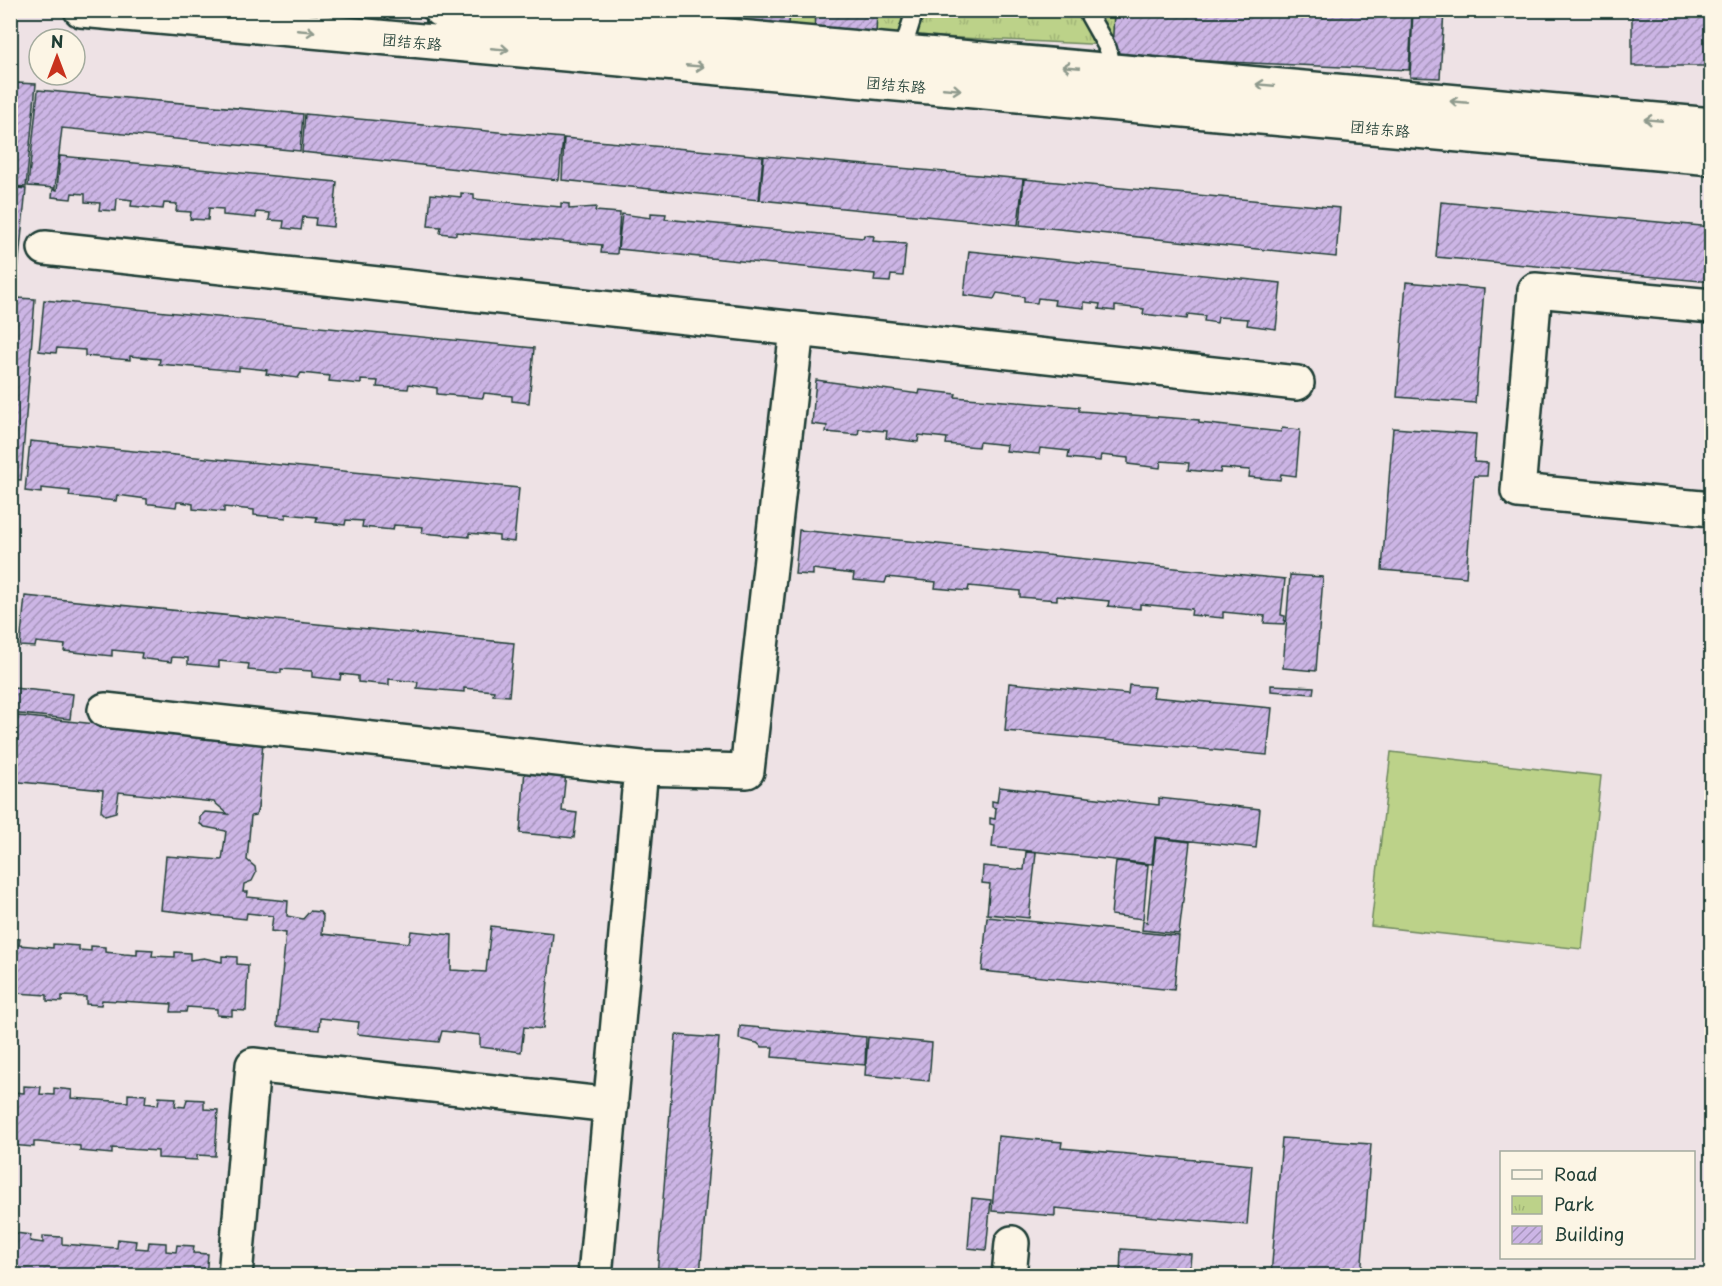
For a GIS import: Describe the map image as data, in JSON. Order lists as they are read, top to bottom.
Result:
{
  "streets": {
    "street": ["团结东路"]
  },
  "legend": ["Road", "Park", "Building"],
  "north": "top"
}
